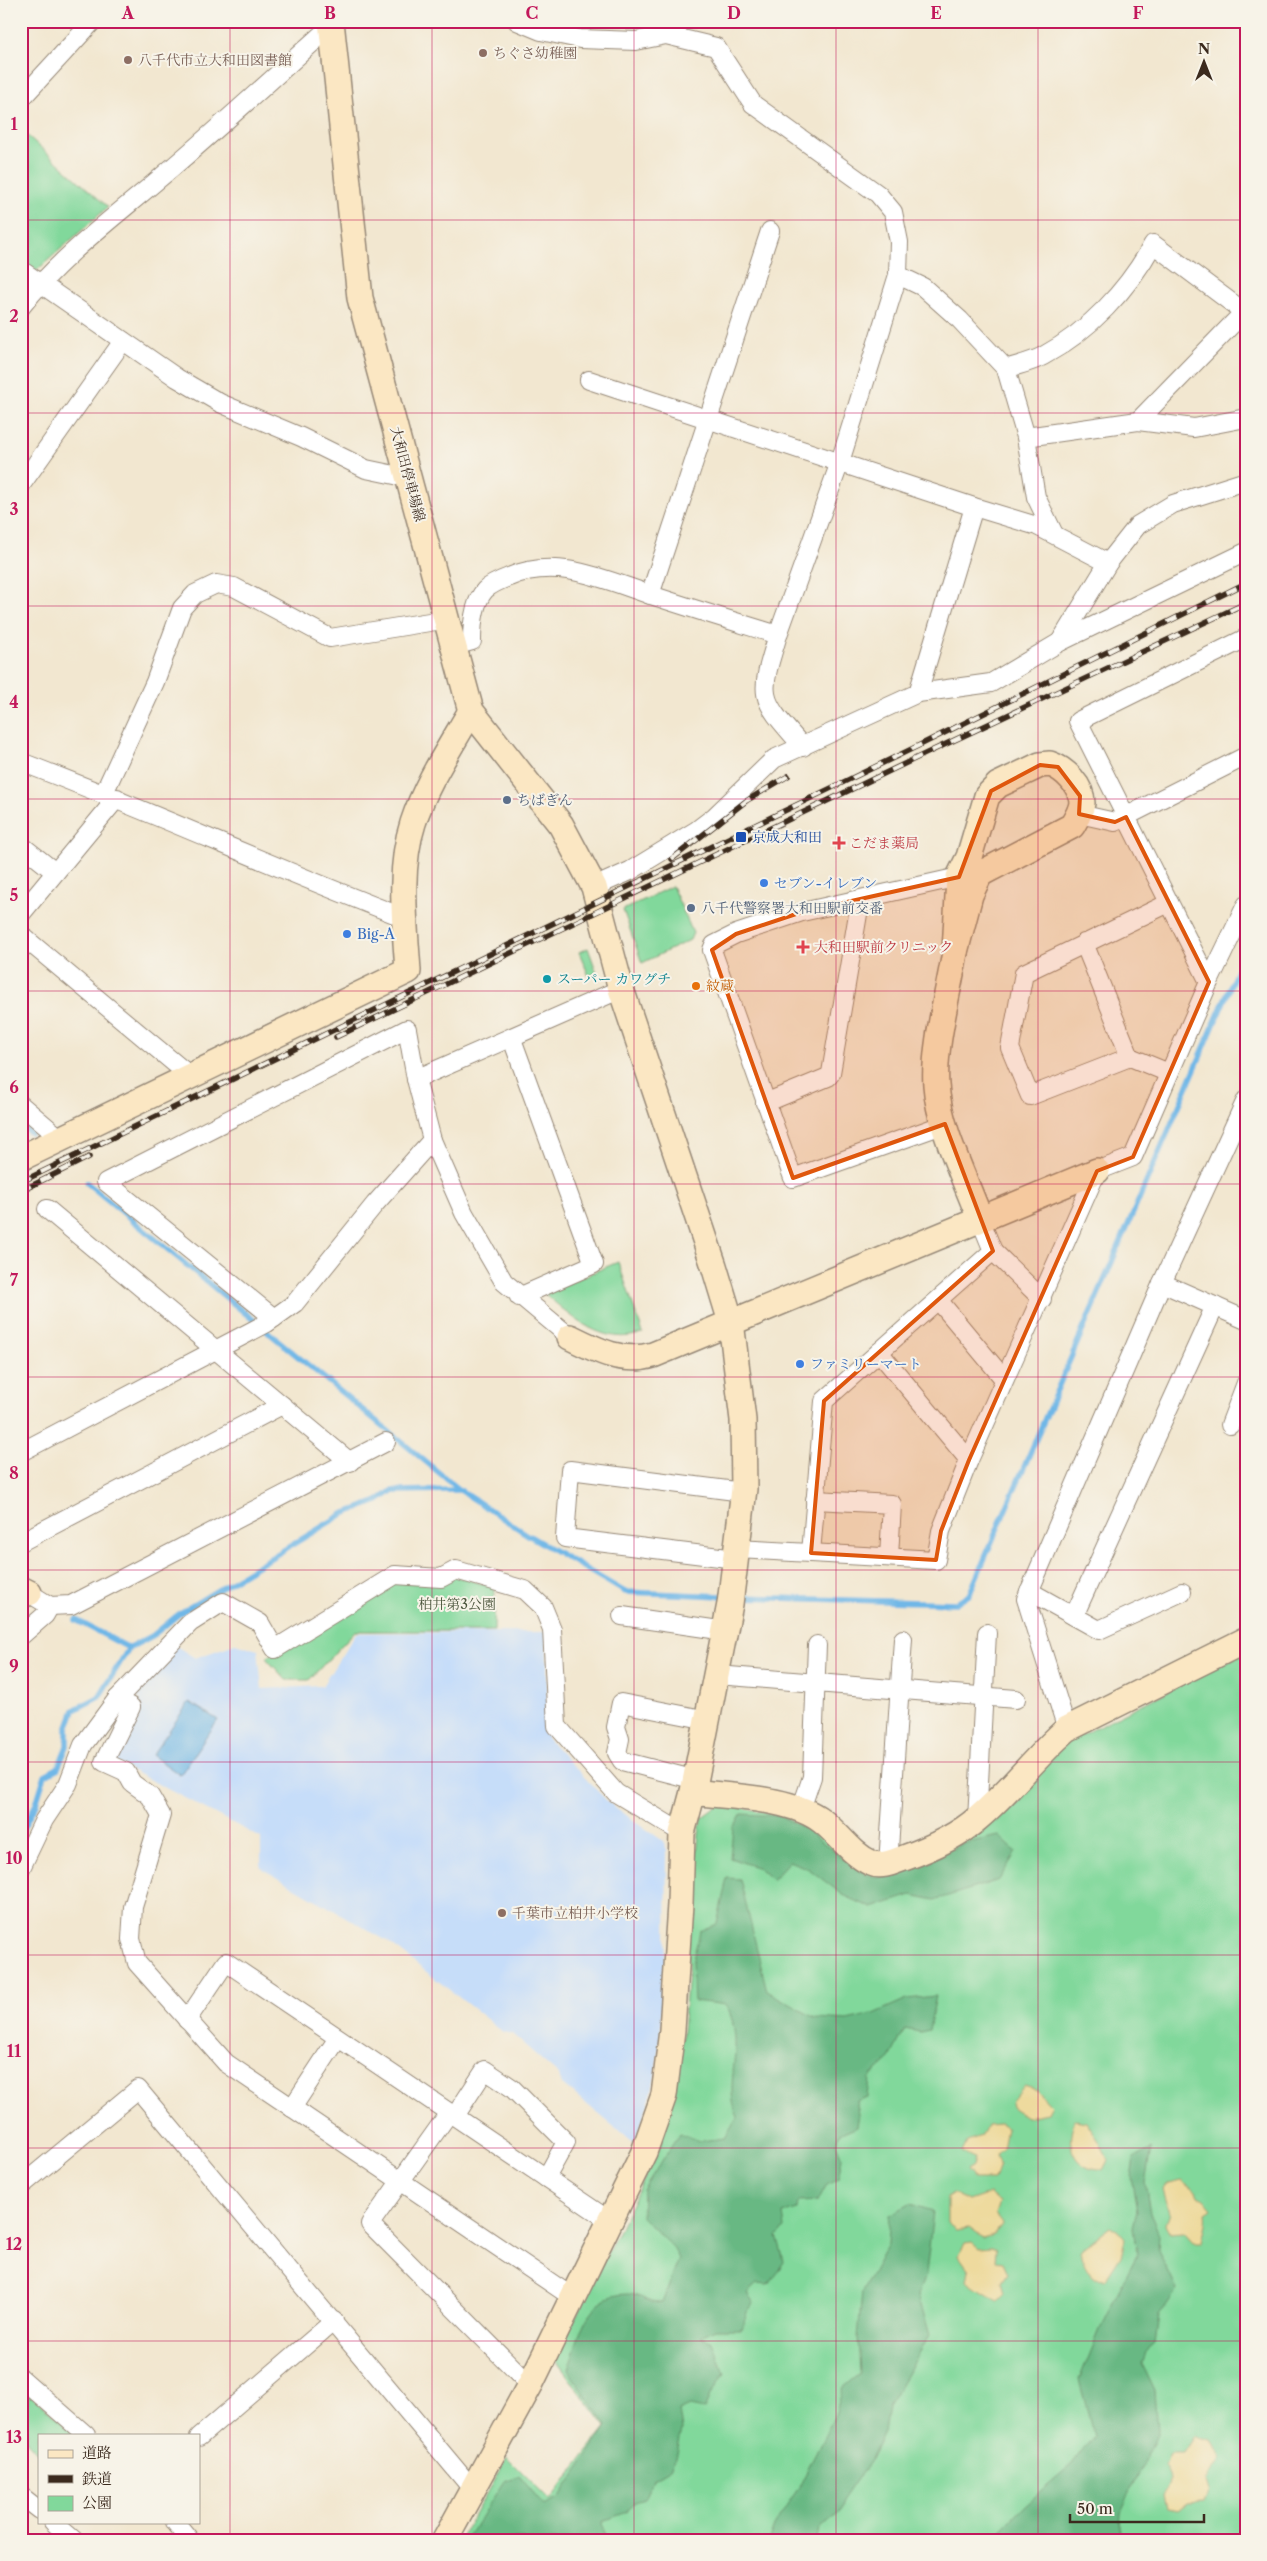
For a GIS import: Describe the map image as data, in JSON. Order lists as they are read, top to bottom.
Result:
{
  "streets": {
    "street": ["大和田停車場線"]
  },
  "parks": ["柏井第3公園"],
  "places": {
    "other": [
      "ちぐさ幼稚園",
      "八千代市立大和田図書館",
      "ちばぎん",
      "セブン-イレブン",
      "八千代警察署大和田駅前交番",
      "Big-A",
      "スーパー カワグチ",
      "紋蔵",
      "ファミリーマート",
      "千葉市立柏井小学校"
    ],
    "transit": ["京成大和田"],
    "health": ["こだま薬局", "大和田駅前クリニック"]
  },
  "legend": ["道路", "鉄道", "公園"],
  "scale_bar": "50 m",
  "north": "top",
  "grid": {
    "columns": [
      "A",
      "B",
      "C",
      "D",
      "E",
      "F"
    ],
    "rows": [
      "1",
      "2",
      "3",
      "4",
      "5",
      "6",
      "7",
      "8",
      "9",
      "10",
      "11",
      "12",
      "13"
    ]
  }
}
